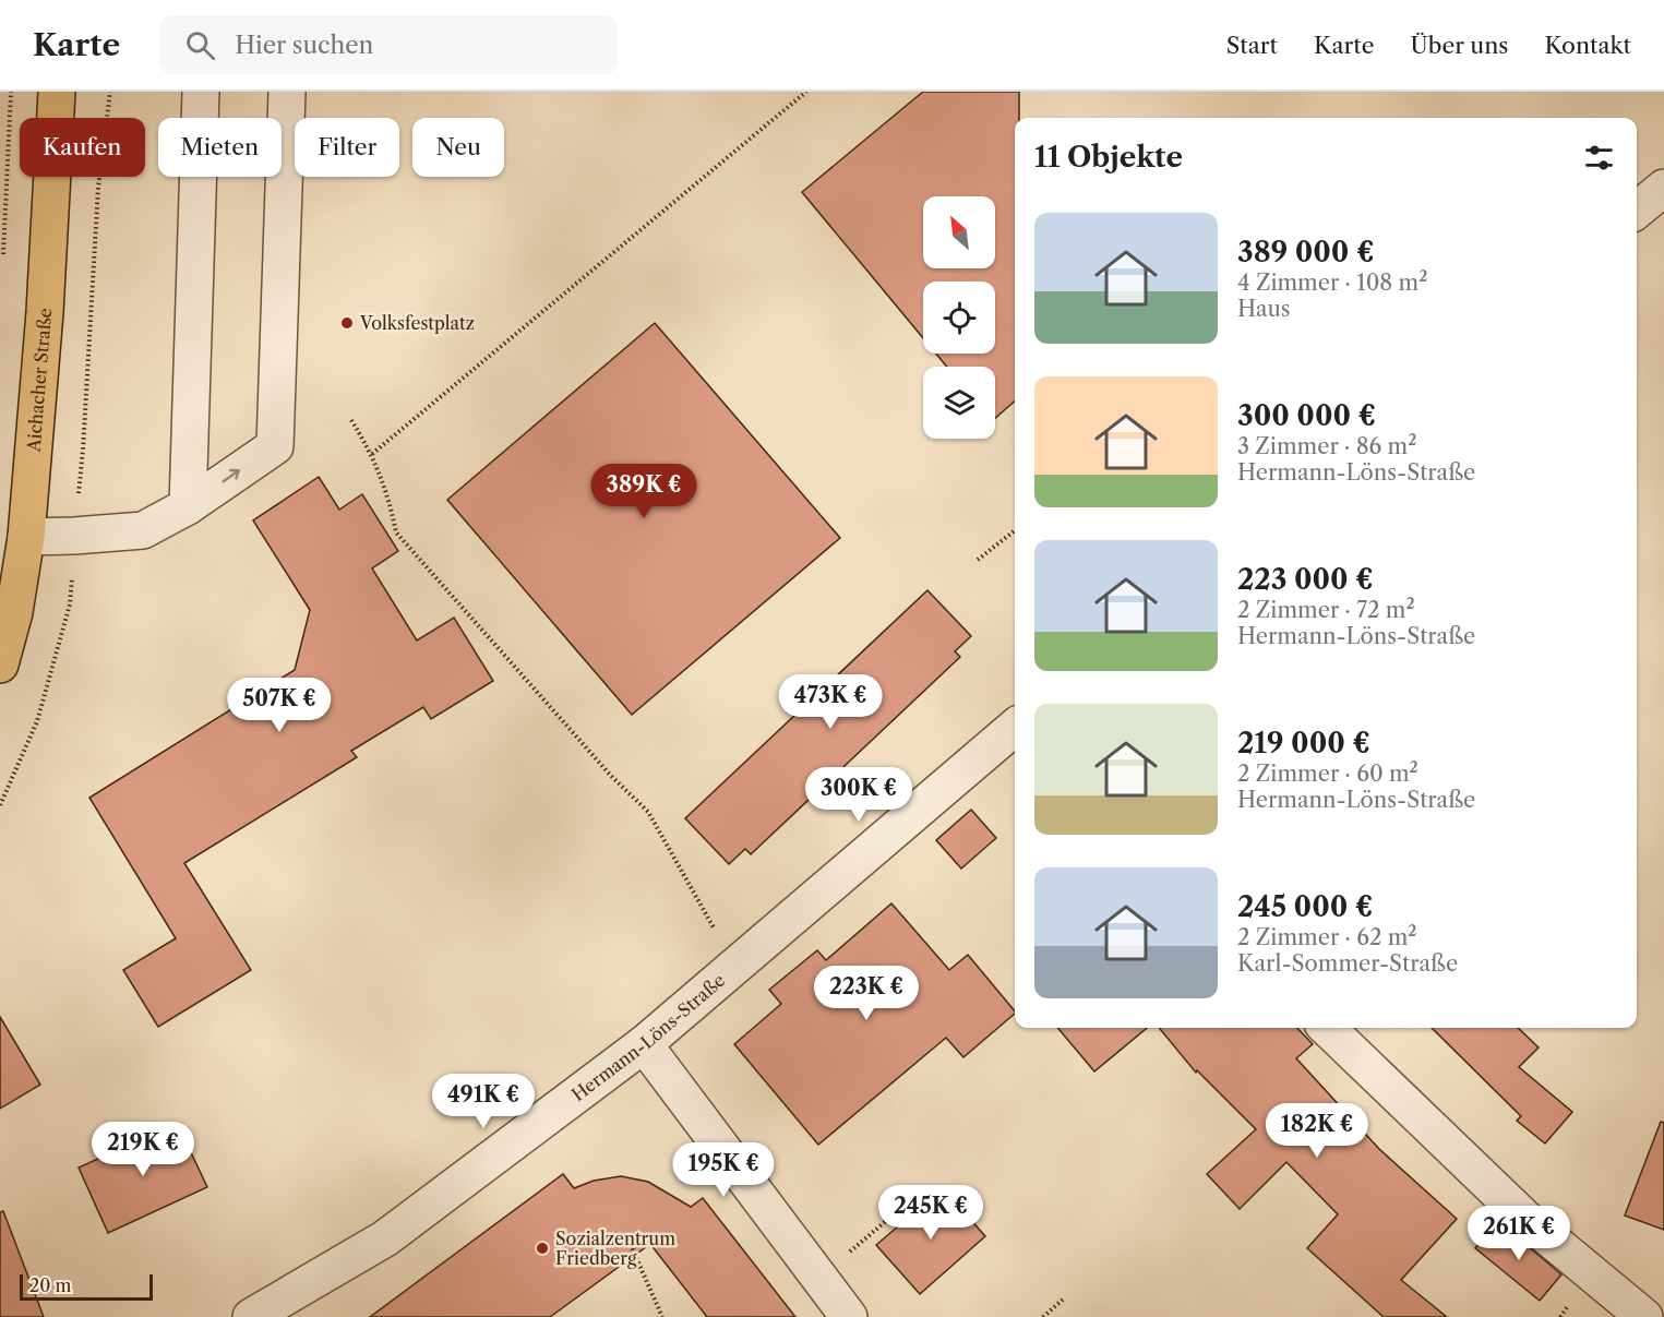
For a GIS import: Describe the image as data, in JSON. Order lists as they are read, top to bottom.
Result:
{
  "streets": {
    "main road": ["Aichacher Straße"],
    "street": ["Hermann-Löns-Straße"]
  },
  "places": ["Volksfestplatz", "Sozialzentrum Friedberg"],
  "scale_bar": "20 m",
  "north": "top left",
  "page": {
    "header": "Karte",
    "search": "Hier suchen",
    "nav": [
      "Start",
      "Karte",
      "Über uns",
      "Kontakt"
    ],
    "chip": [
      "Kaufen",
      "Mieten",
      "Filter",
      "Neu"
    ],
    "heading": "11 Objekte",
    "list": [
      {
        "name": "389 000 €",
        "note": "4 Zimmer · 108 m² · Haus"
      },
      {
        "name": "300 000 €",
        "note": "3 Zimmer · 86 m² · Hermann-Löns-Straße"
      },
      {
        "name": "223 000 €",
        "note": "2 Zimmer · 72 m² · Hermann-Löns-Straße"
      },
      {
        "name": "219 000 €",
        "note": "2 Zimmer · 60 m² · Hermann-Löns-Straße"
      },
      {
        "name": "245 000 €",
        "note": "2 Zimmer · 62 m² · Karl-Sommer-Straße"
      }
    ],
    "price": [
      "389K €",
      "473K €",
      "507K €",
      "300K €",
      "223K €",
      "491K €",
      "182K €",
      "219K €",
      "195K €",
      "245K €",
      "261K €"
    ],
    "scale": "20 m"
  }
}
